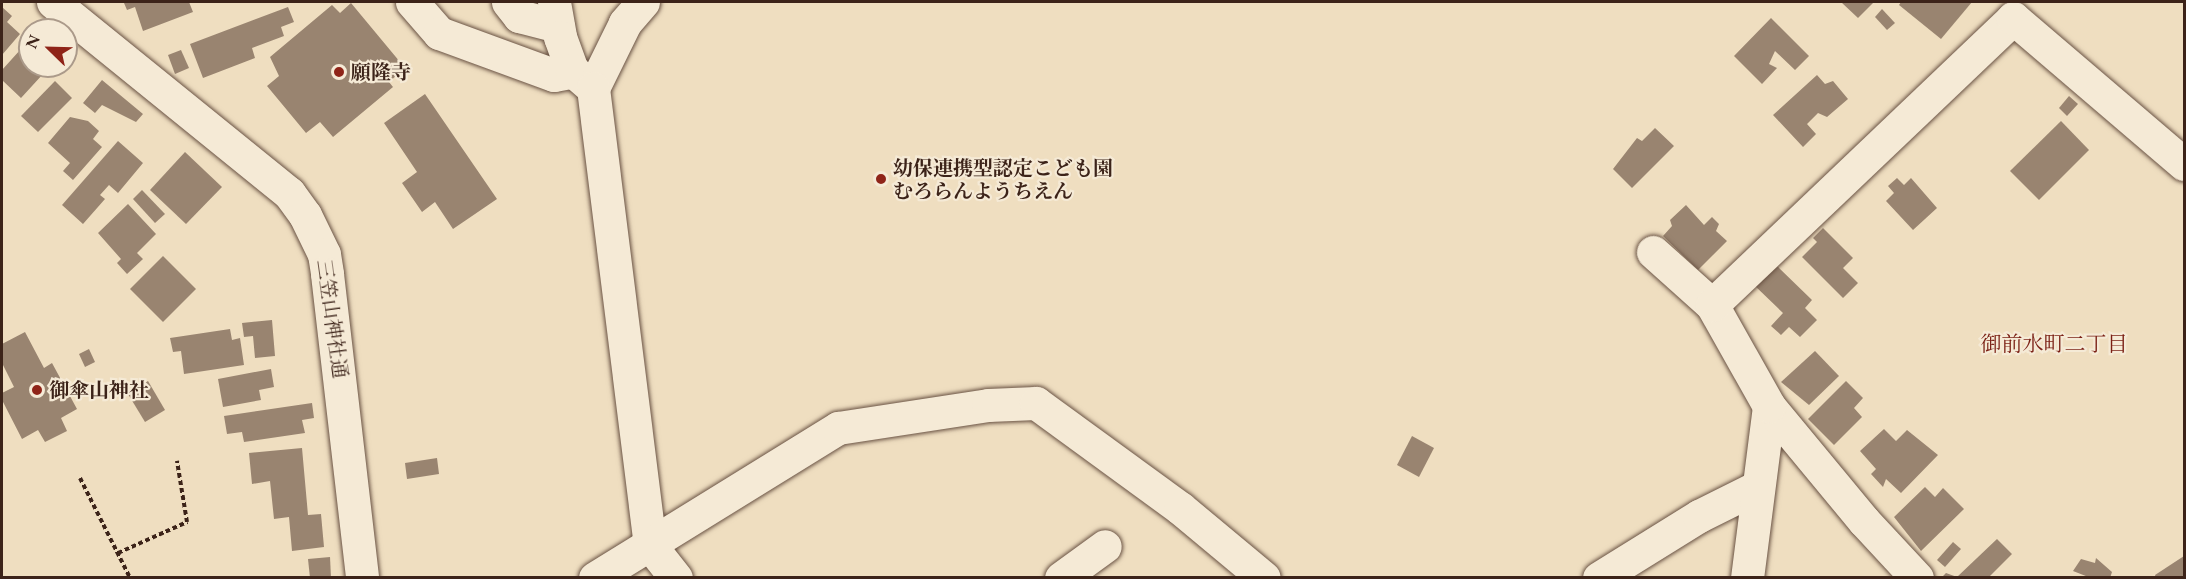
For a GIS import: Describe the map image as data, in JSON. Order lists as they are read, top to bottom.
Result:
{
  "streets": {
    "street": ["三笠山神社通"]
  },
  "districts": ["御前水町二丁目"],
  "places": ["願隆寺", "幼保連携型認定こども園 むろらんようちえん", "御傘山神社"],
  "north": "top left"
}
